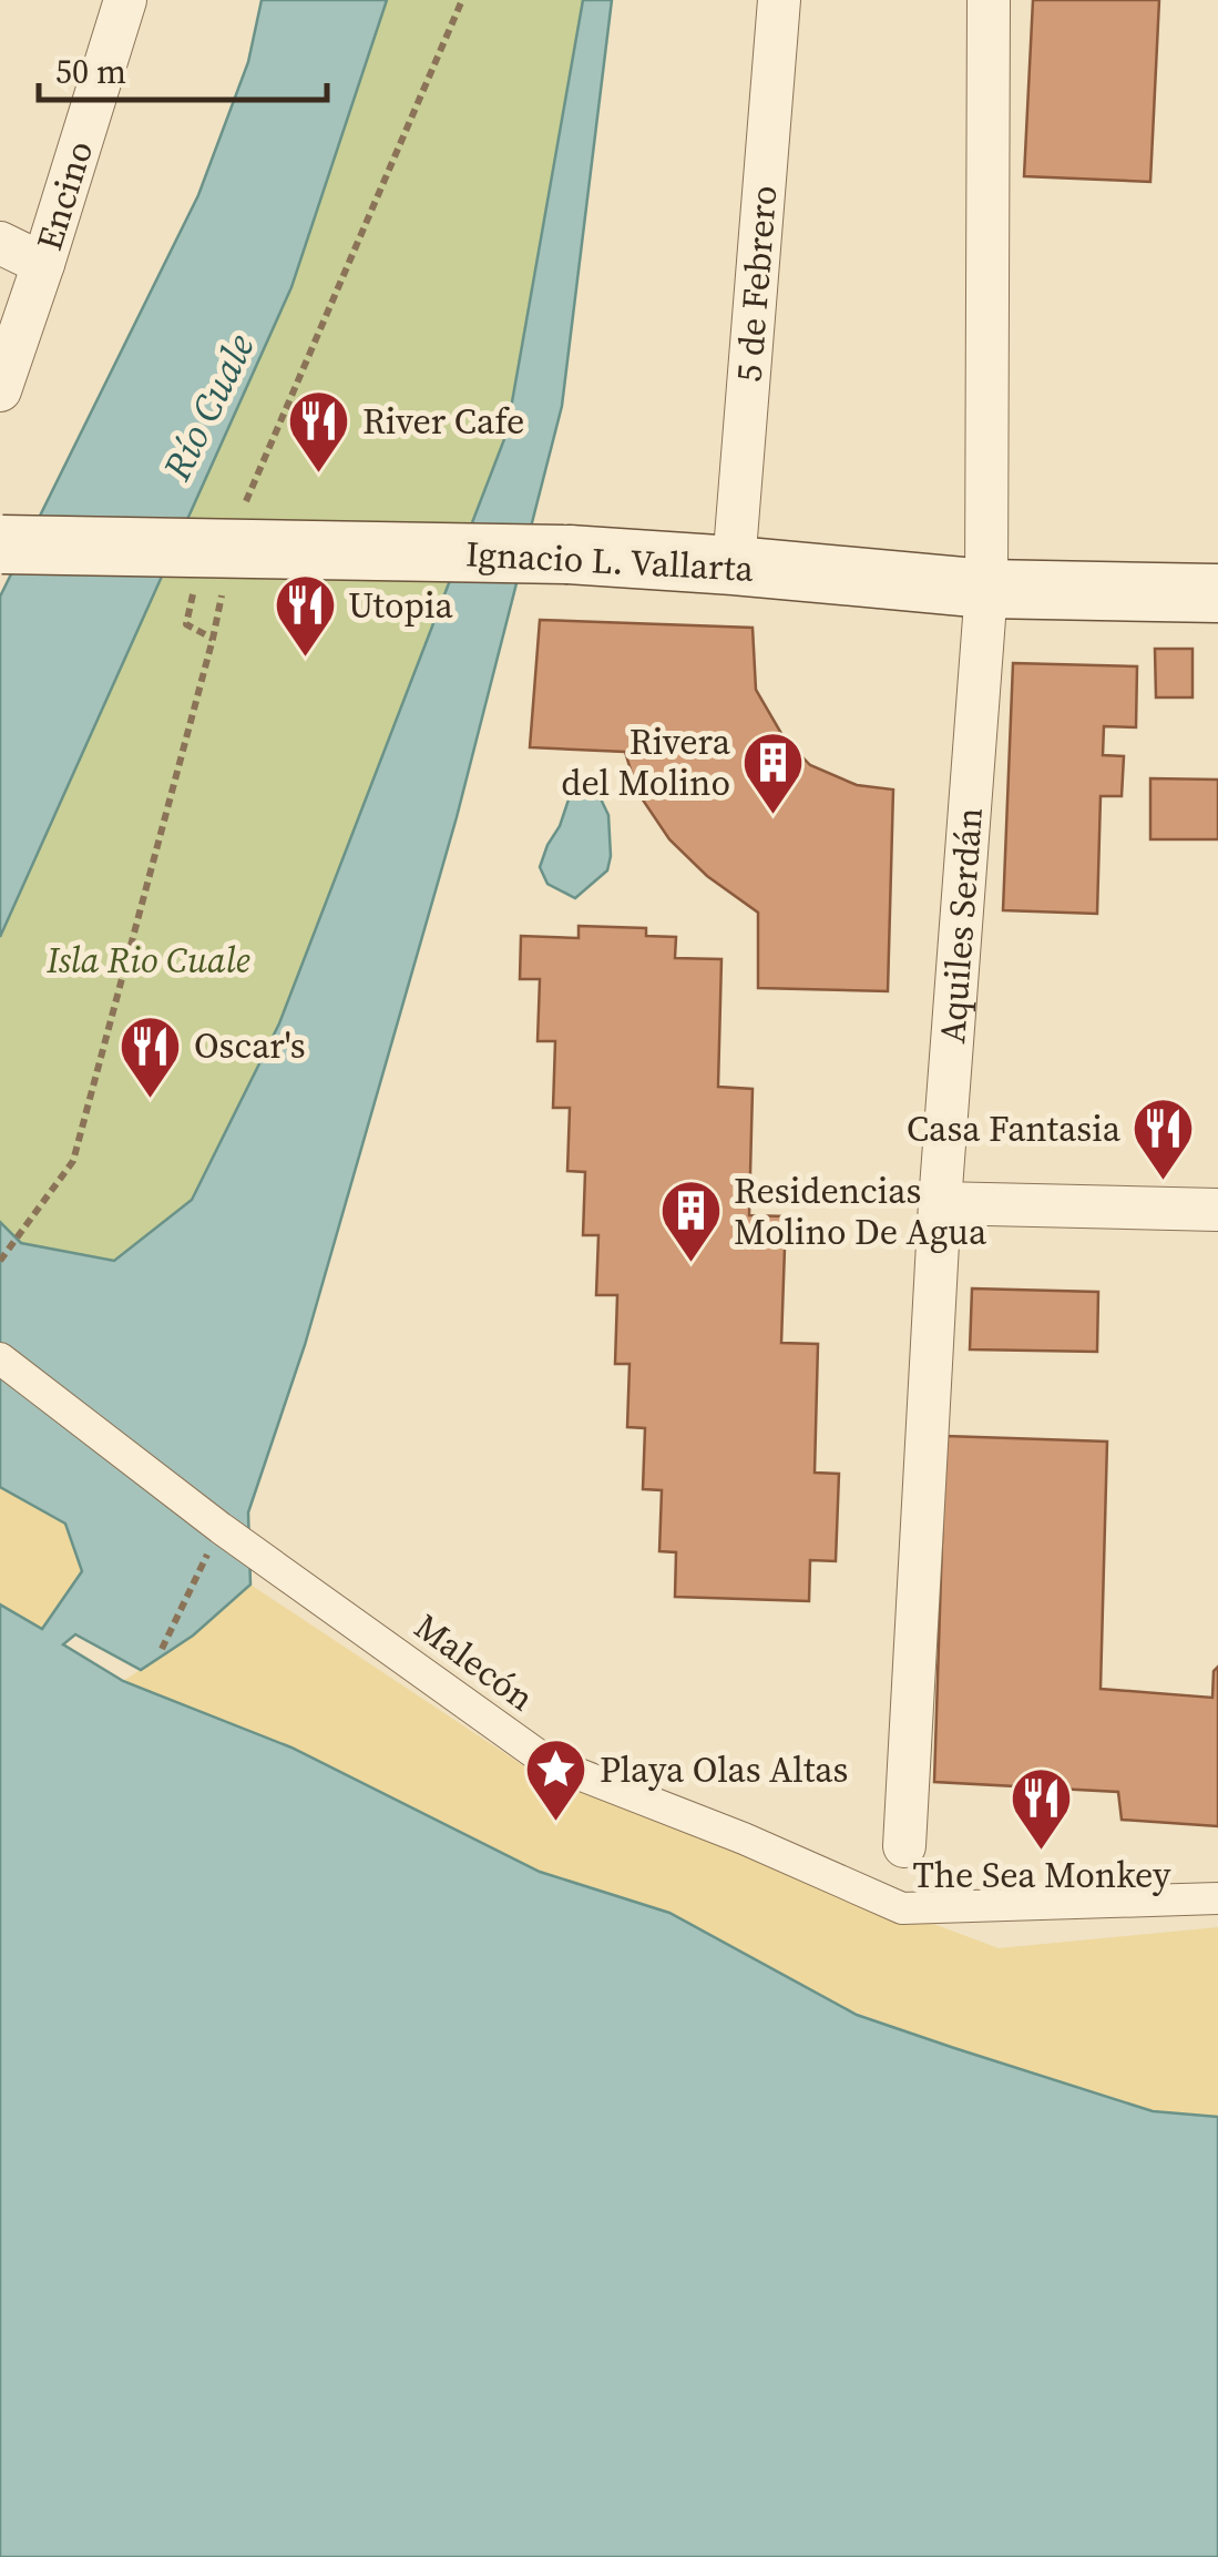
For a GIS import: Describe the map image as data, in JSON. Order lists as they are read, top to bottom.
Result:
{
  "streets": {
    "main road": ["Ignacio L. Vallarta"],
    "street": [
      "Encino",
      "5 de Febrero",
      "Aquiles Serdán",
      "Malecón"
    ]
  },
  "crossings": [
    ["5 de Febrero", "Ignacio L. Vallarta"],
    ["Ignacio L. Vallarta", "Aquiles Serdán"]
  ],
  "water": ["Río Cuale"],
  "parks": ["Isla Rio Cuale"],
  "places": {
    "restaurant": [
      "River Cafe",
      "Utopia",
      "Oscar's",
      "Casa Fantasia",
      "The Sea Monkey"
    ],
    "building": ["Rivera del Molino", "Residencias Molino De Agua"],
    "place": ["Playa Olas Altas"]
  },
  "scale_bar": "50 m"
}
